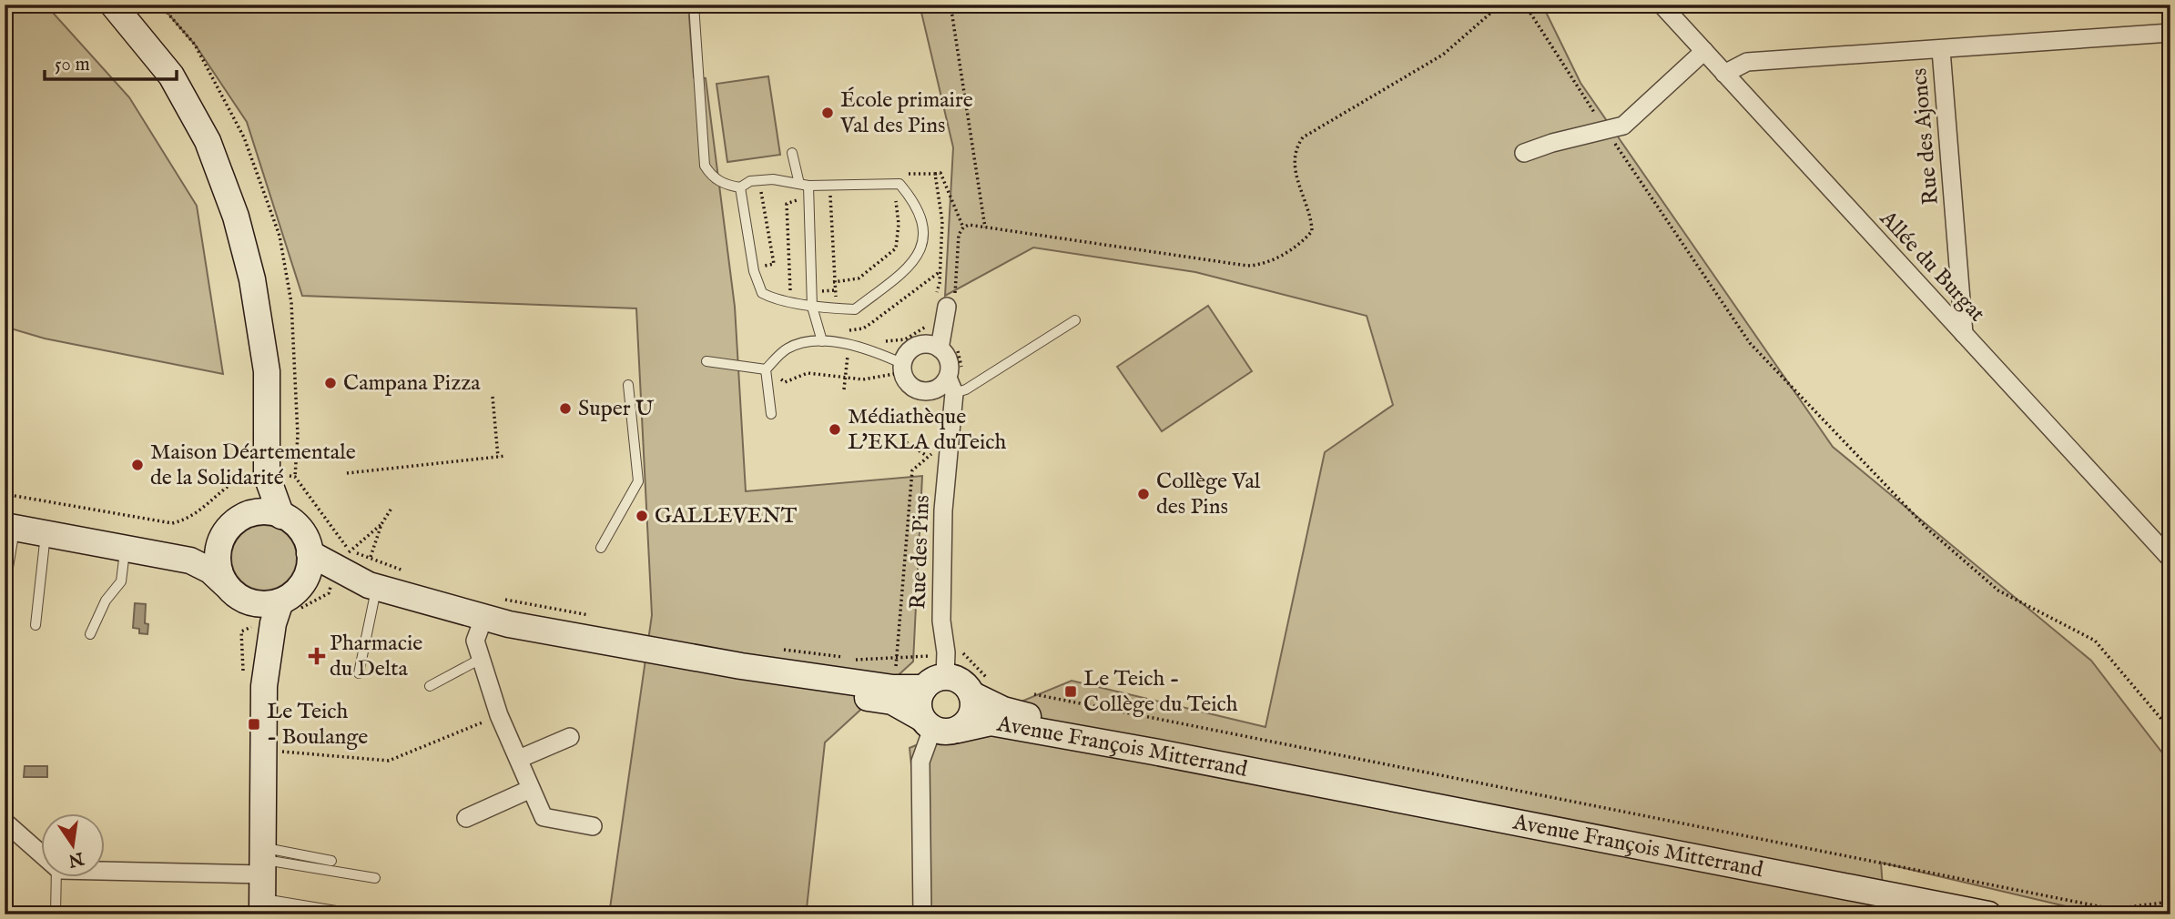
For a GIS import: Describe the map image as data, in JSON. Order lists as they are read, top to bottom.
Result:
{
  "streets": {
    "main road": ["Avenue François Mitterrand"],
    "street": ["Rue des Ajoncs", "Allée du Burgat", "Rue des Pins"]
  },
  "crossings": [
    ["Rue des Ajoncs", "Allée du Burgat"],
    ["Rue des Pins", "Avenue François Mitterrand"]
  ],
  "places": {
    "other": [
      "École primaire Val des Pins",
      "Campana Pizza",
      "Super U",
      "Médiathèque L'EKLA duTeich",
      "Maison Déartementale de la Solidarité",
      "Collège Val des Pins",
      "GALLEVENT"
    ],
    "health": ["Pharmacie du Delta"],
    "transit": ["Le Teich - Collège du Teich", "Le Teich - Boulange"]
  },
  "scale_bar": "50 m",
  "north": "bottom"
}
